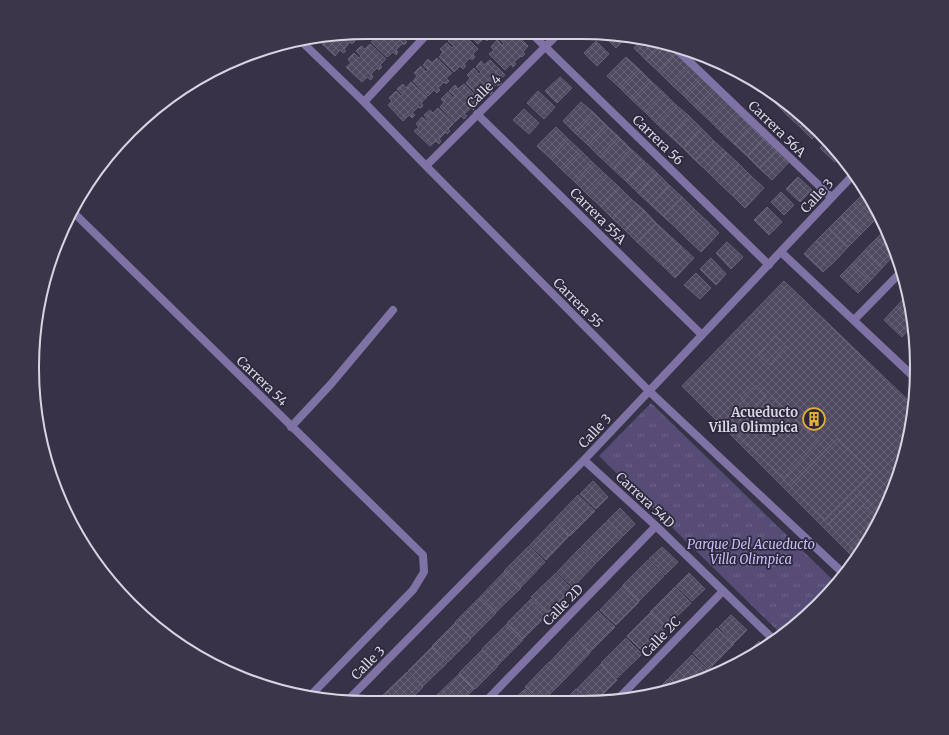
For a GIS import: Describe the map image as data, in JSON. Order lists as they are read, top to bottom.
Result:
{
  "streets": {
    "street": [
      "Calle 4",
      "Carrera 56A",
      "Carrera 56",
      "Calle 3",
      "Carrera 55A",
      "Carrera 55",
      "Carrera 54",
      "Carrera 54D",
      "Calle 2D",
      "Calle 2C"
    ]
  },
  "crossings": [
    ["Calle 4", "Carrera 56"],
    ["Calle 4", "Carrera 55A"],
    ["Calle 4", "Carrera 55"],
    ["Carrera 56A", "Calle 3"],
    ["Carrera 56", "Calle 3"],
    ["Calle 3", "Carrera 55A"],
    ["Calle 3", "Carrera 55"],
    ["Calle 3", "Carrera 54D"],
    ["Carrera 54D", "Calle 2D"],
    ["Carrera 54D", "Calle 2C"]
  ],
  "parks": ["Parque Del Acueducto Villa Olimpica"],
  "places": {
    "building": ["Acueducto Villa Olimpica"]
  }
}
